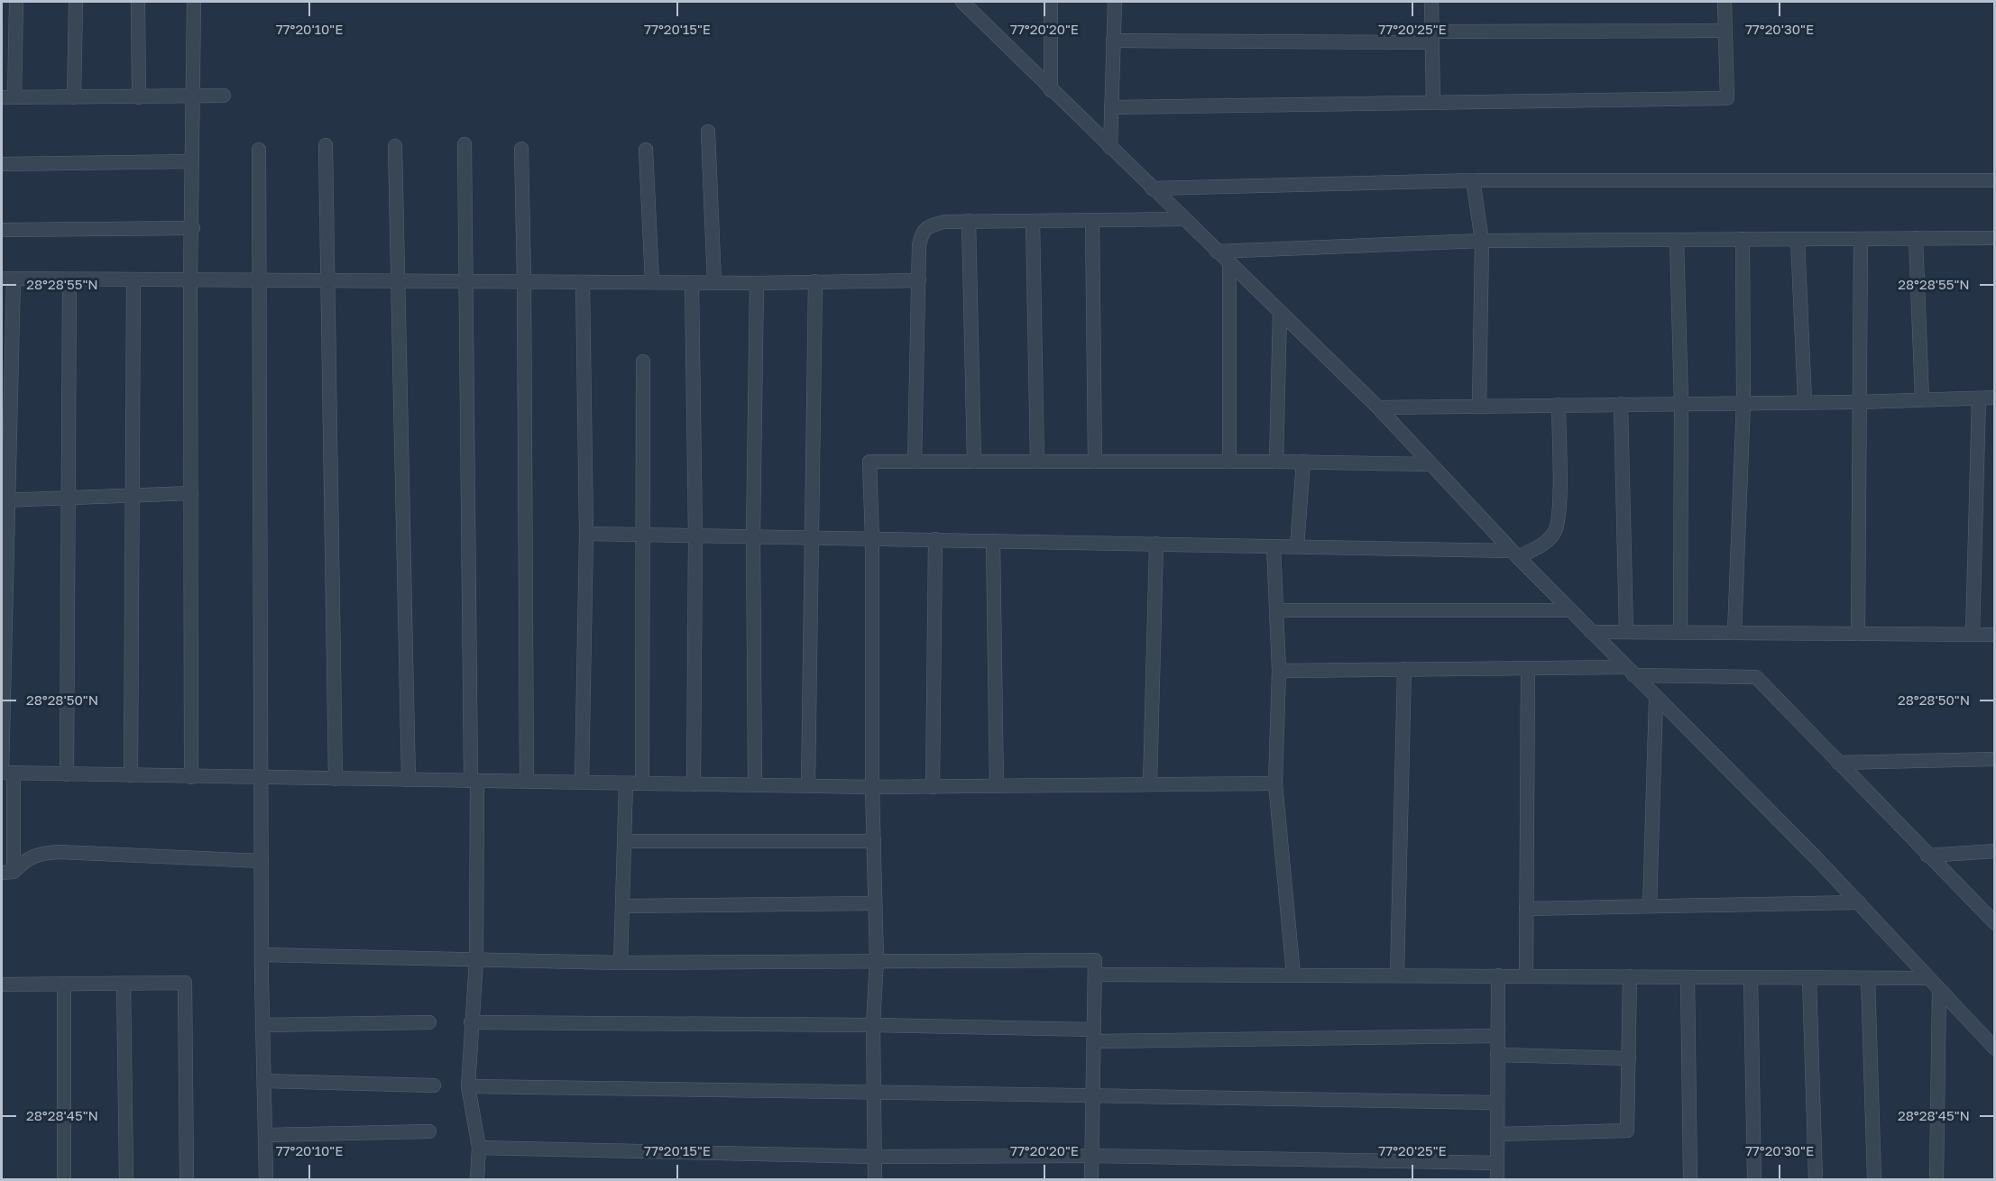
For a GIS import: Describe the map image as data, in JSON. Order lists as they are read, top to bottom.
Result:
{
  "coordinates": [
    "77°20'10\"E",
    "77°20'15\"E",
    "77°20'20\"E",
    "77°20'25\"E",
    "77°20'30\"E",
    "28°28'55\"N",
    "28°28'50\"N",
    "28°28'45\"N"
  ]
}
